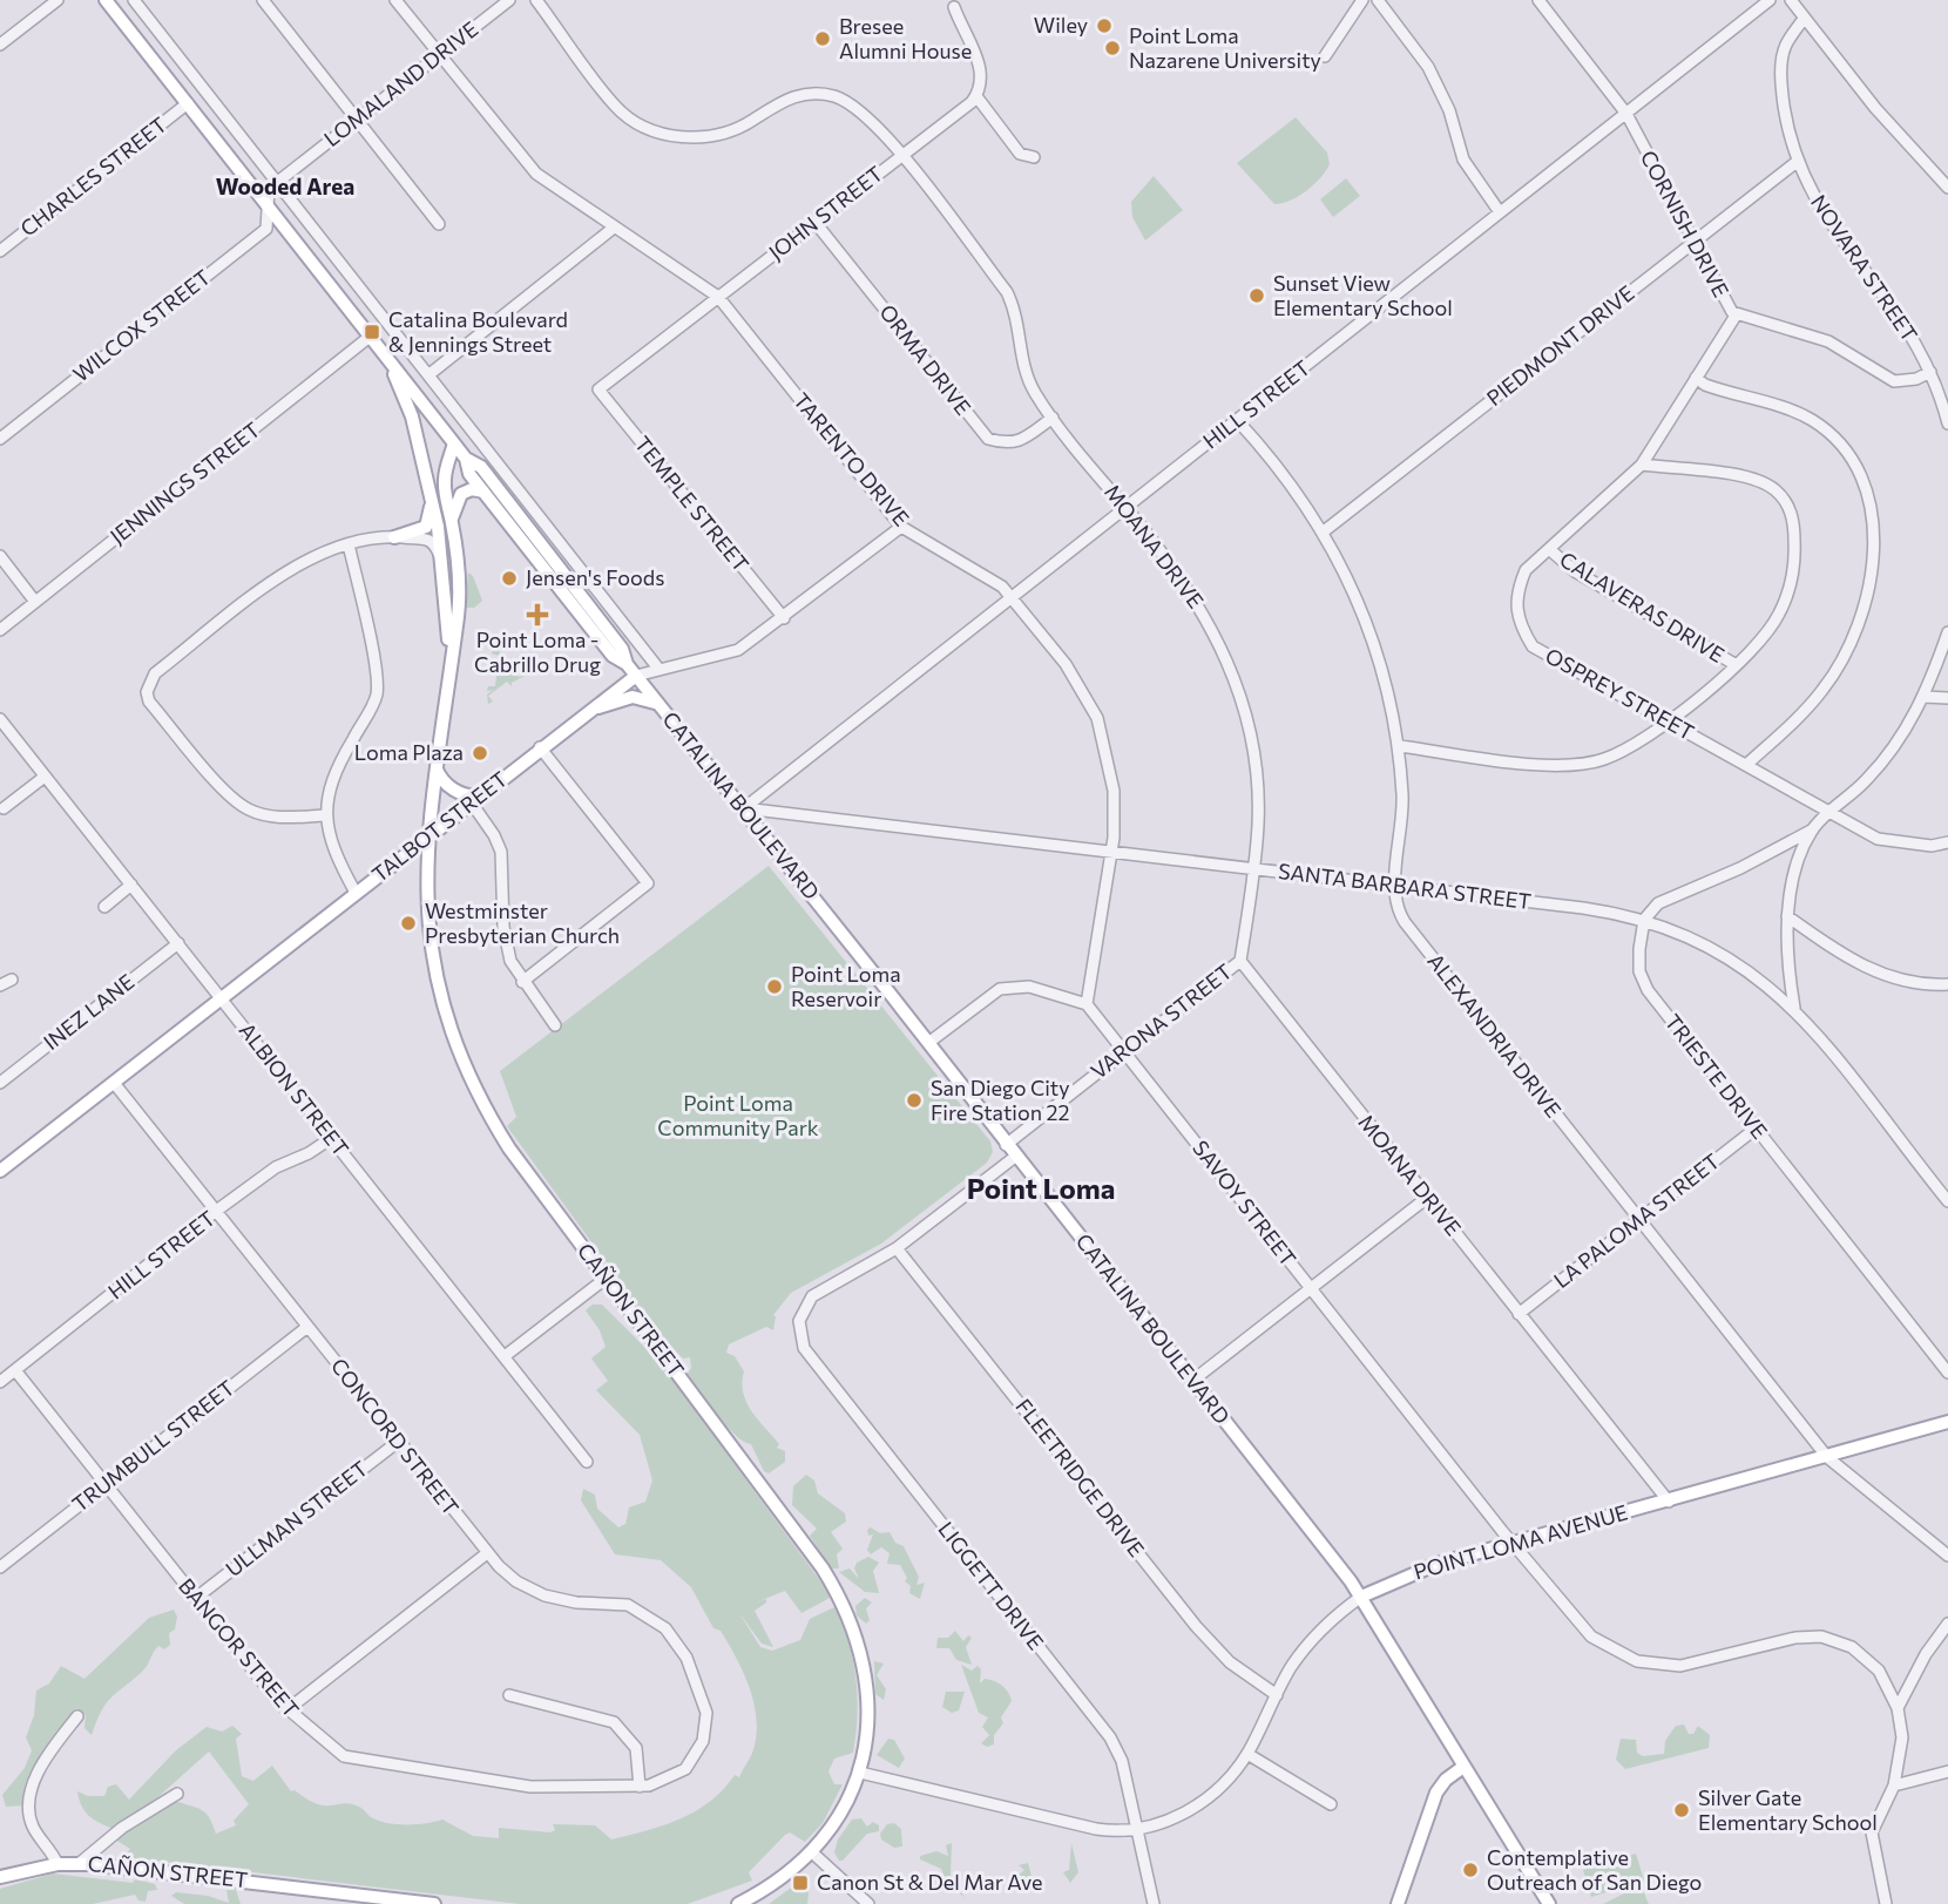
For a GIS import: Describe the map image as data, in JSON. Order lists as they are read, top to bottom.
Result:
{
  "streets": {
    "main road": [
      "CATALINA BOULEVARD",
      "TALBOT STREET",
      "CAÑON STREET",
      "POINT LOMA AVENUE"
    ],
    "street": [
      "LOMALAND DRIVE",
      "CHARLES STREET",
      "JOHN STREET",
      "CORNISH DRIVE",
      "NOVARA STREET",
      "WILCOX STREET",
      "PIEDMONT DRIVE",
      "ORMA DRIVE",
      "HILL STREET",
      "TARENTO DRIVE",
      "JENNINGS STREET",
      "TEMPLE STREET",
      "MOANA DRIVE",
      "CALAVERAS DRIVE",
      "OSPREY STREET",
      "SANTA BARBARA STREET",
      "INEZ LANE",
      "VARONA STREET",
      "ALEXANDRIA DRIVE",
      "TRIESTE DRIVE",
      "ALBION STREET",
      "SAVOY STREET",
      "LA PALOMA STREET",
      "CONCORD STREET",
      "TRUMBULL STREET",
      "FLEETRIDGE DRIVE",
      "ULLMAN STREET",
      "LIGGETT DRIVE",
      "BANGOR STREET"
    ]
  },
  "crossings": [
    ["LOMALAND DRIVE", "TARENTO DRIVE"],
    ["CHARLES STREET", "CATALINA BOULEVARD"],
    ["JOHN STREET", "ORMA DRIVE"],
    ["JOHN STREET", "TARENTO DRIVE"],
    ["JOHN STREET", "TEMPLE STREET"],
    ["JOHN STREET", "MOANA DRIVE"],
    ["CORNISH DRIVE", "NOVARA STREET"],
    ["CORNISH DRIVE", "PIEDMONT DRIVE"],
    ["CORNISH DRIVE", "HILL STREET"],
    ["CORNISH DRIVE", "OSPREY STREET"],
    ["NOVARA STREET", "PIEDMONT DRIVE"],
    ["WILCOX STREET", "CATALINA BOULEVARD"],
    ["PIEDMONT DRIVE", "ALEXANDRIA DRIVE"],
    ["ORMA DRIVE", "MOANA DRIVE"],
    ["HILL STREET", "TARENTO DRIVE"],
    ["HILL STREET", "MOANA DRIVE"],
    ["HILL STREET", "CATALINA BOULEVARD"],
    ["HILL STREET", "SANTA BARBARA STREET"],
    ["HILL STREET", "ALEXANDRIA DRIVE"],
    ["HILL STREET", "ALBION STREET"],
    ["HILL STREET", "CONCORD STREET"],
    ["HILL STREET", "BANGOR STREET"],
    ["TARENTO DRIVE", "TALBOT STREET"],
    ["TARENTO DRIVE", "SANTA BARBARA STREET"],
    ["TARENTO DRIVE", "SAVOY STREET"],
    ["JENNINGS STREET", "CATALINA BOULEVARD"],
    ["TEMPLE STREET", "TALBOT STREET"],
    ["MOANA DRIVE", "SANTA BARBARA STREET"],
    ["MOANA DRIVE", "VARONA STREET"],
    ["MOANA DRIVE", "LA PALOMA STREET"],
    ["MOANA DRIVE", "POINT LOMA AVENUE"],
    ["CALAVERAS DRIVE", "OSPREY STREET"],
    ["CATALINA BOULEVARD", "TALBOT STREET"],
    ["CATALINA BOULEVARD", "SANTA BARBARA STREET"],
    ["CATALINA BOULEVARD", "VARONA STREET"],
    ["CATALINA BOULEVARD", "CAÑON STREET"],
    ["CATALINA BOULEVARD", "POINT LOMA AVENUE"],
    ["TALBOT STREET", "ALBION STREET"],
    ["TALBOT STREET", "CAÑON STREET"],
    ["TALBOT STREET", "CONCORD STREET"],
    ["SANTA BARBARA STREET", "ALEXANDRIA DRIVE"],
    ["SANTA BARBARA STREET", "TRIESTE DRIVE"],
    ["INEZ LANE", "ALBION STREET"],
    ["VARONA STREET", "SAVOY STREET"],
    ["ALEXANDRIA DRIVE", "LA PALOMA STREET"],
    ["ALEXANDRIA DRIVE", "POINT LOMA AVENUE"],
    ["TRIESTE DRIVE", "LA PALOMA STREET"],
    ["SAVOY STREET", "POINT LOMA AVENUE"],
    ["CAÑON STREET", "POINT LOMA AVENUE"],
    ["CONCORD STREET", "TRUMBULL STREET"],
    ["CONCORD STREET", "ULLMAN STREET"],
    ["CONCORD STREET", "BANGOR STREET"],
    ["TRUMBULL STREET", "BANGOR STREET"],
    ["FLEETRIDGE DRIVE", "POINT LOMA AVENUE"],
    ["FLEETRIDGE DRIVE", "LIGGETT DRIVE"],
    ["ULLMAN STREET", "BANGOR STREET"],
    ["POINT LOMA AVENUE", "LIGGETT DRIVE"]
  ],
  "districts": ["Wooded Area", "Point Loma"],
  "parks": ["Point Loma Community Park"],
  "places": {
    "other": [
      "Wiley",
      "Bresee Alumni House",
      "Point Loma Nazarene University",
      "Sunset View Elementary School",
      "Jensen's Foods",
      "Loma Plaza",
      "Westminster Presbyterian Church",
      "Point Loma Reservoir",
      "San Diego City Fire Station 22",
      "Silver Gate Elementary School",
      "Contemplative Outreach of San Diego"
    ],
    "transit": ["Catalina Boulevard & Jennings Street", "Canon St & Del Mar Ave"],
    "health": ["Point Loma - Cabrillo Drug"]
  }
}
